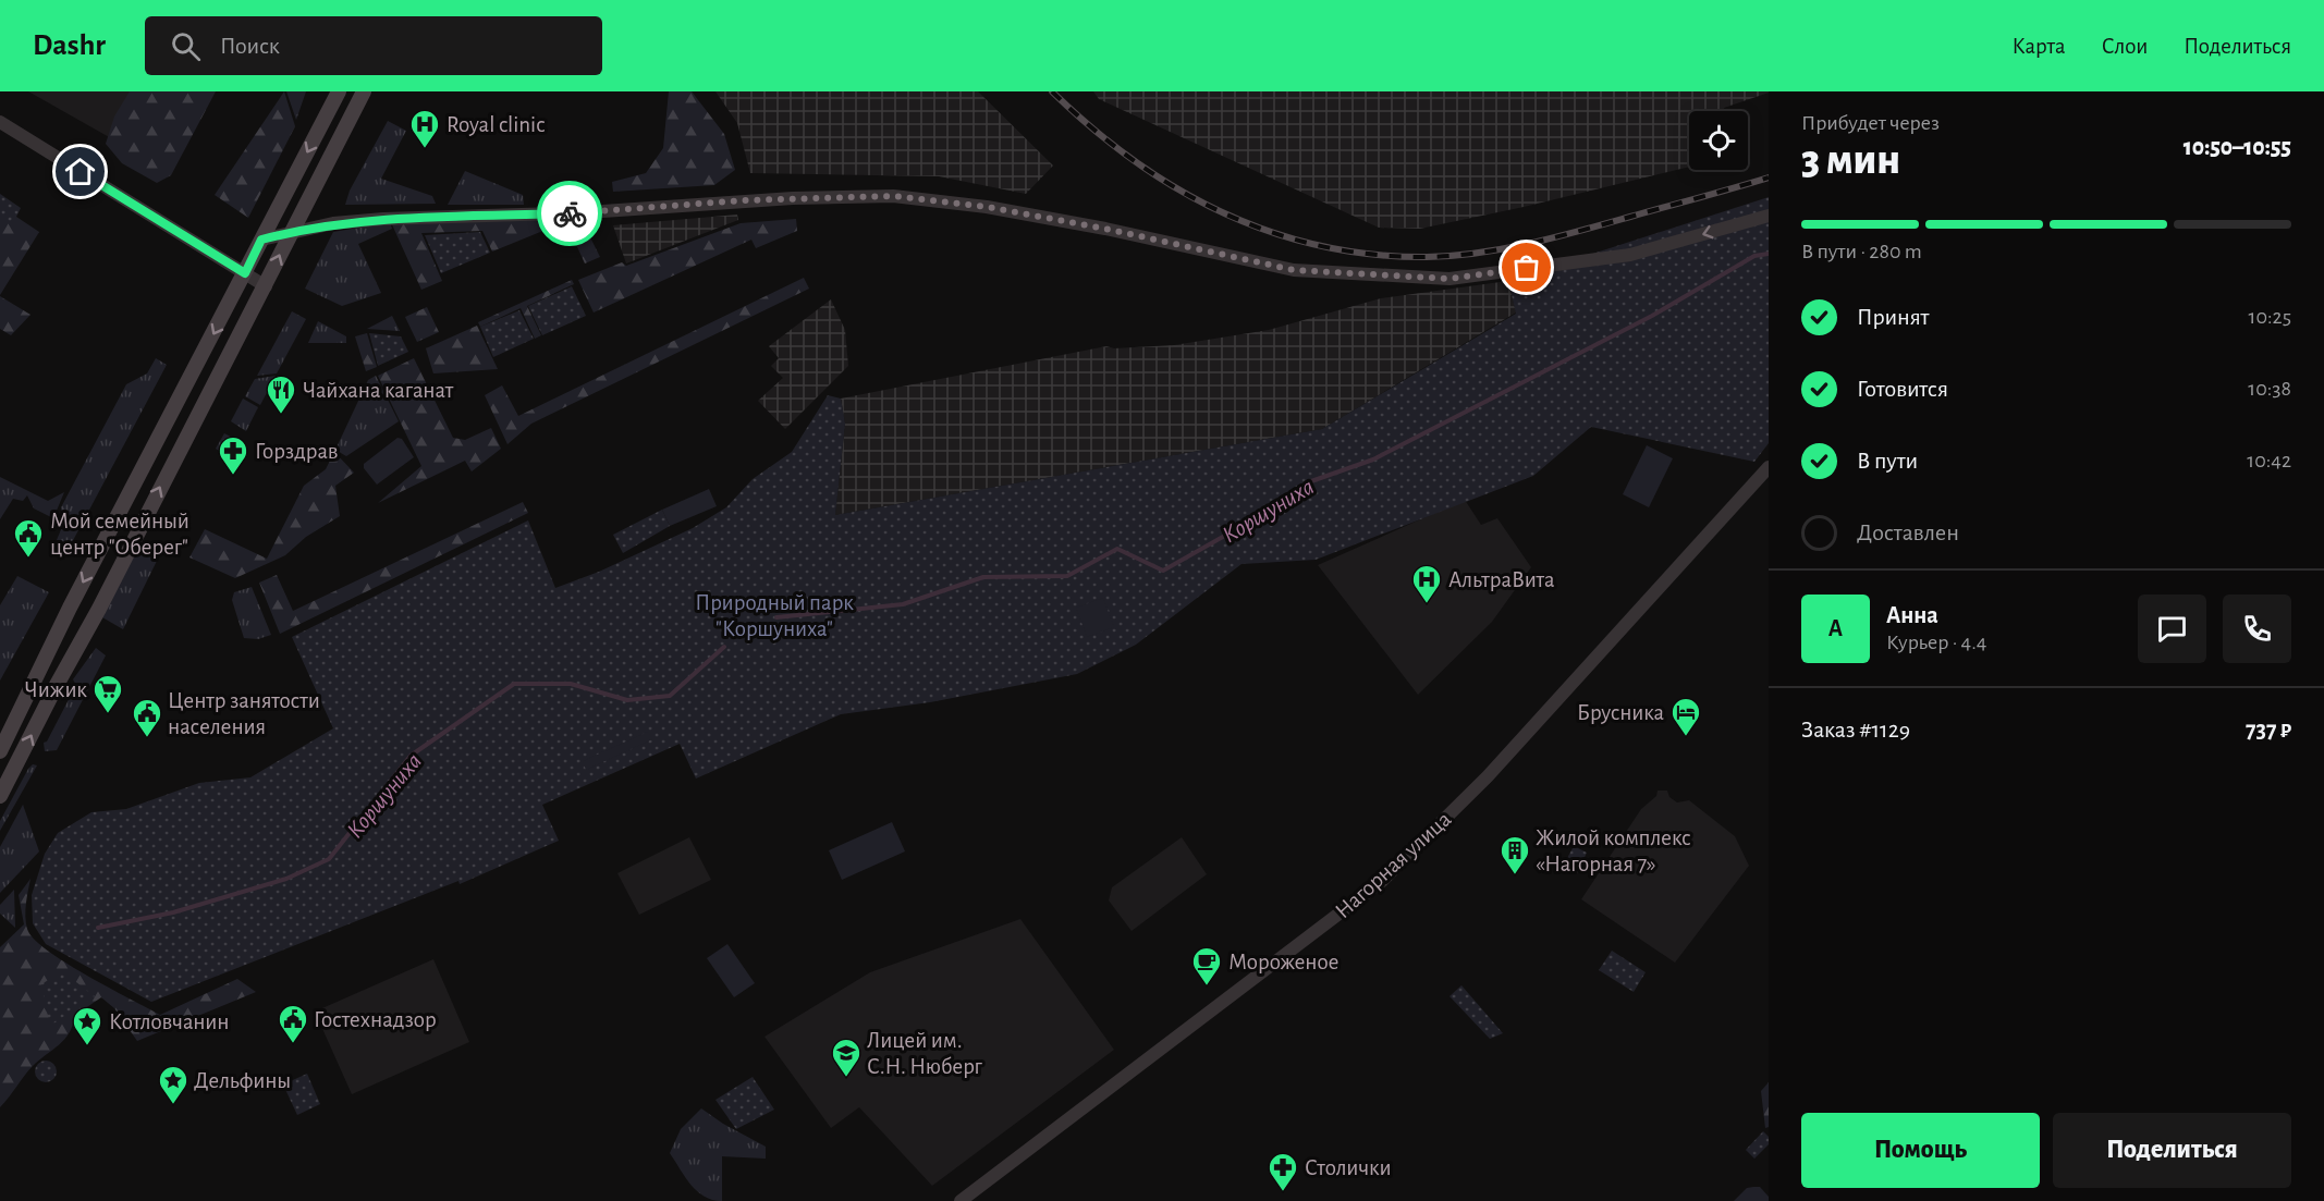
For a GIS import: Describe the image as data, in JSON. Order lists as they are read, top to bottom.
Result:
{
  "streets": {
    "street": ["Нагорная улица"]
  },
  "water": ["Коршуниха"],
  "parks": ["Природный парк \"Коршуниха\""],
  "places": {
    "hospital": ["Royal clinic", "АльтраВита"],
    "restaurant": ["Чайхана каганат"],
    "pharmacy": ["Горздрав", "Столички"],
    "public building": ["Мой семейный центр \"Оберег\"", "Центр занятости населения", "Гостехнадзор"],
    "supermarket": ["Чижик"],
    "hotel": ["Брусника"],
    "building": ["Жилой комплекс «Нагорная 7»"],
    "cafe": ["Мороженое"],
    "place": ["Котловчанин", "Дельфины"],
    "school or university": ["Лицей им. С.Н. Нюберг"]
  },
  "page": {
    "header": "Dashr",
    "search": "Поиск",
    "nav": ["Карта", "Слои", "Поделиться"],
    "heading": ["3 мин", "Прибудет через", "10:50–10:55"],
    "panel": [
      "Анна",
      "Курьер · 4.4",
      "Заказ #1129",
      "737 ₽"
    ],
    "bar": "В пути · 280 m",
    "list": [
      ["Принят", "10:25"],
      ["Готовится", "10:38"],
      ["В пути", "10:42"],
      "Доставлен"
    ],
    "round": "А",
    "buttons": ["Помощь", "Поделиться"]
  }
}
